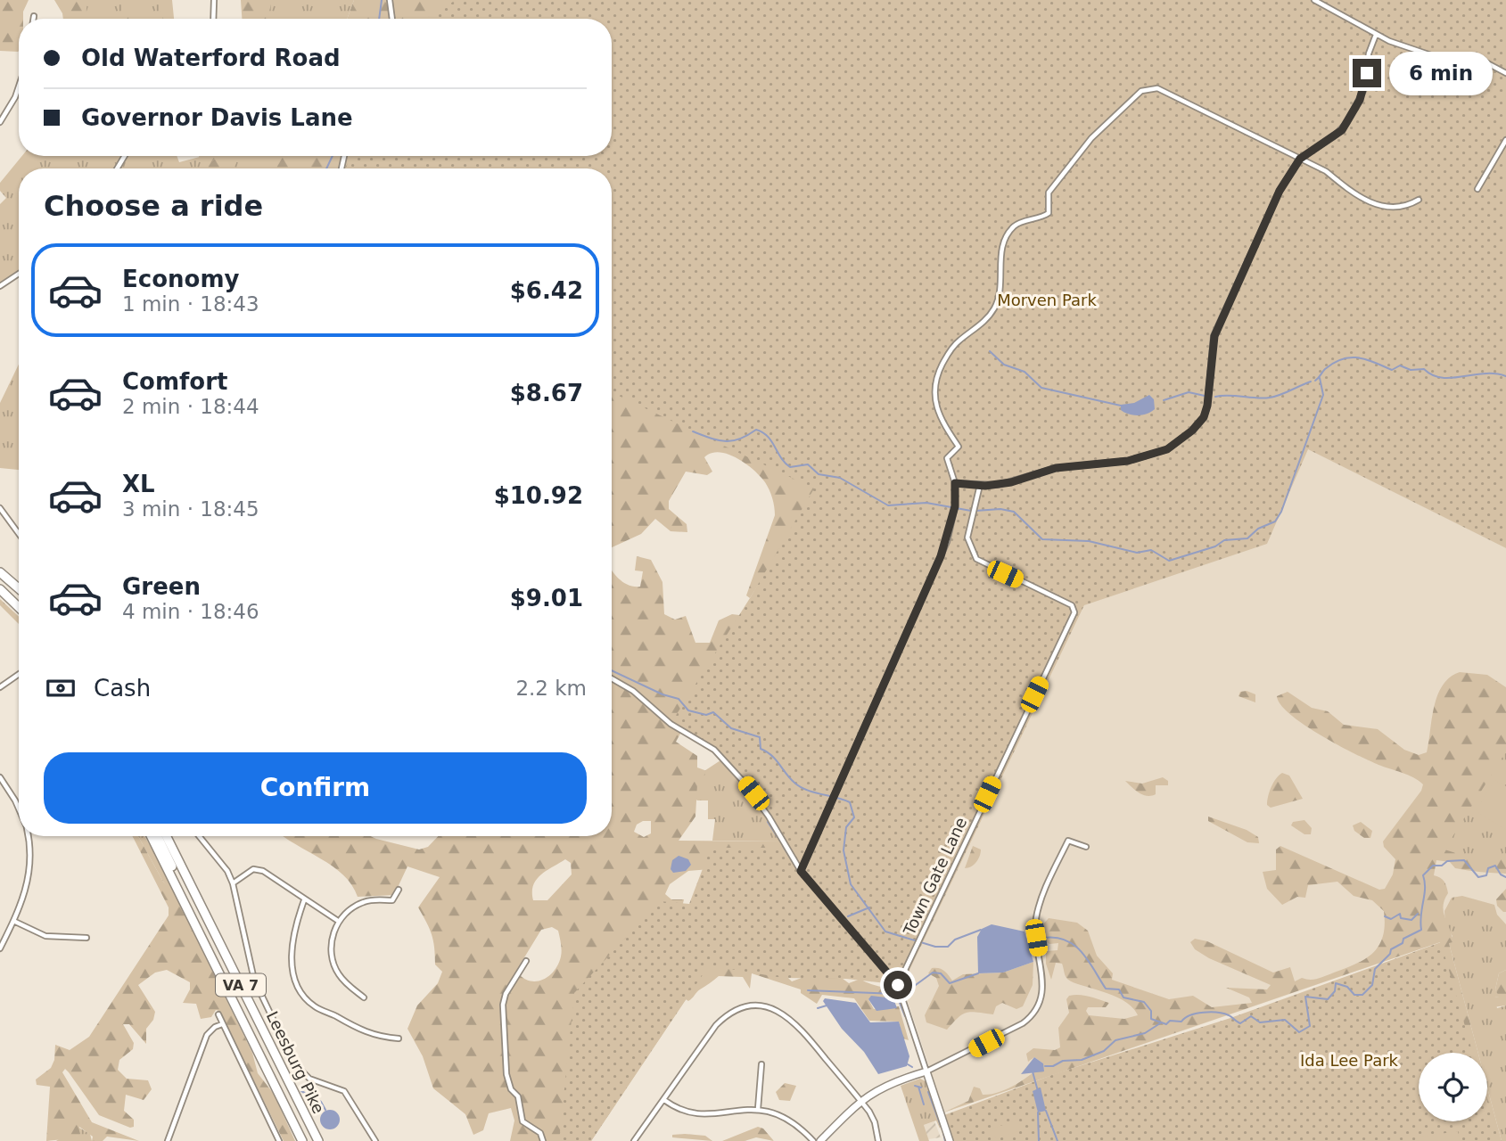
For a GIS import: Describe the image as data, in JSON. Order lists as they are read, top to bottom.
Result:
{
  "streets": {
    "highway": ["VA 7", "Leesburg Pike"],
    "street": ["Town Gate Lane"]
  },
  "parks": ["Morven Park", "Ida Lee Park"],
  "page": {
    "banner": ["Old Waterford Road", "Governor Davis Lane"],
    "bubble": "6 min",
    "heading": "Choose a ride",
    "list": [
      {
        "name": "Economy",
        "note": "1 min · 18:43",
        "value": "$6.42"
      },
      {
        "name": "Comfort",
        "note": "2 min · 18:44",
        "value": "$8.67"
      },
      {
        "name": "XL",
        "note": "3 min · 18:45",
        "value": "$10.92"
      },
      {
        "name": "Green",
        "note": "4 min · 18:46",
        "value": "$9.01"
      }
    ],
    "pay": ["Cash", "2.2 km"],
    "buttons": "Confirm"
  }
}
